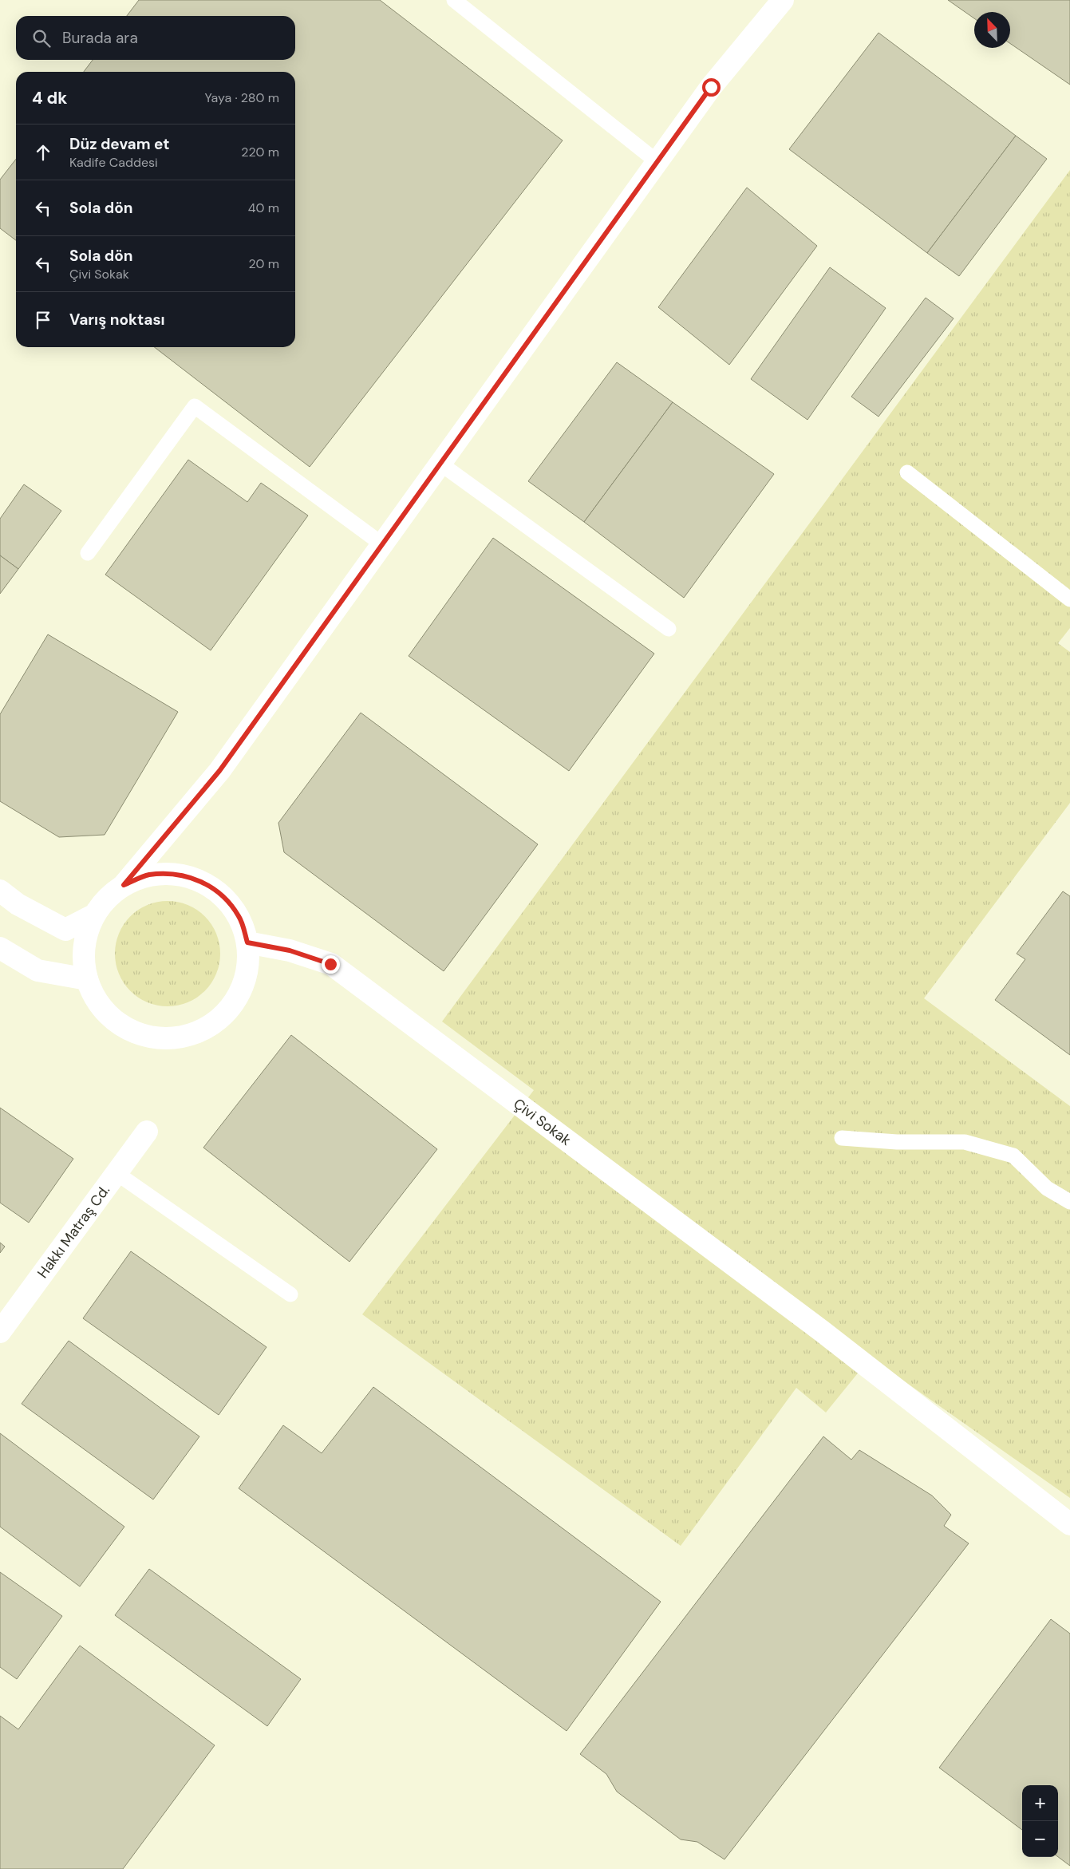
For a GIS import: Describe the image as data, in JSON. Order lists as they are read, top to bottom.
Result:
{
  "streets": {
    "street": ["Çivi Sokak", "Hakkı Matraş Cd."]
  },
  "north": "top left",
  "page": {
    "search": "Burada ara",
    "heading": ["4 dk", "Yaya · 280 m"],
    "list": [
      ["Düz devam et", "Kadife Caddesi", "220 m"],
      ["Sola dön", "40 m"],
      ["Sola dön", "Çivi Sokak", "20 m"],
      "Varış noktası"
    ],
    "map_buttons": ["+", "−"]
  }
}
